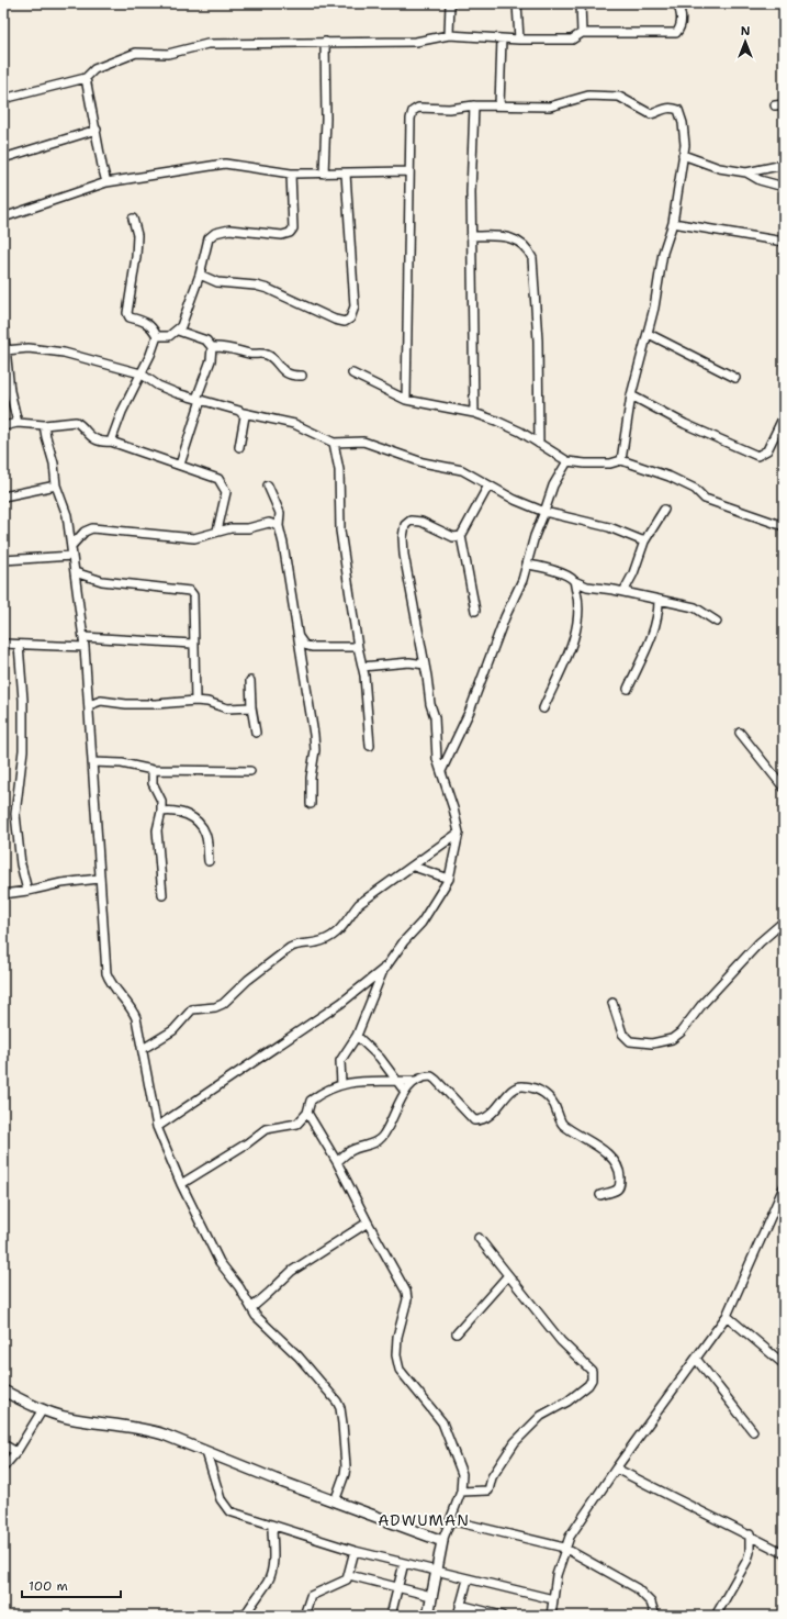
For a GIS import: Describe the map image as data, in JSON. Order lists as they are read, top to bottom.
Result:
{
  "districts": ["ADWUMAN"],
  "scale_bar": "100 m",
  "north": "top"
}
